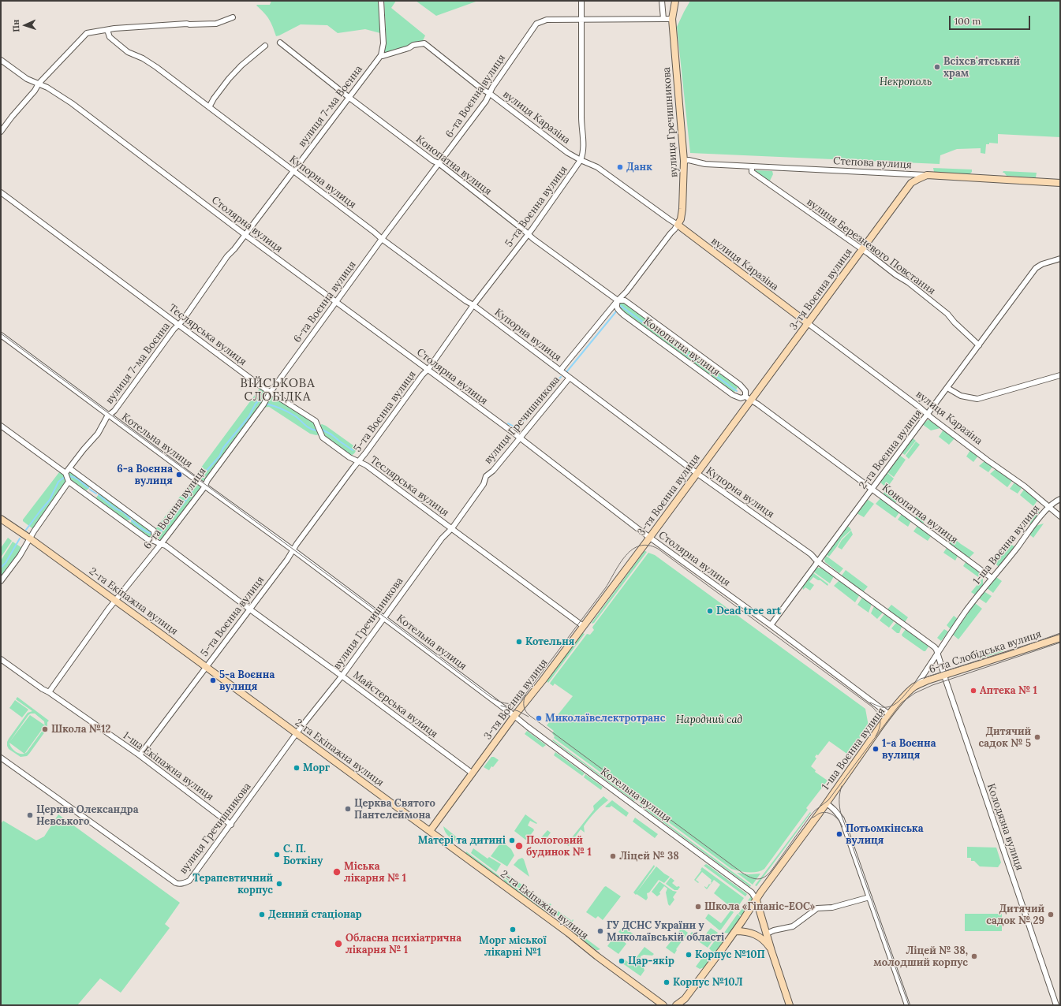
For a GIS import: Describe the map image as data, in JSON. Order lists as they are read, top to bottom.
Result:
{
  "streets": {
    "street": [
      "6-та Воєнна вулиця",
      "вулиця 7-ма Воєнна",
      "вулиця Каразіна",
      "вулиця Гречишникова",
      "Степова вулиця",
      "Конопатна вулиця",
      "Купорна вулиця",
      "5-та Воєнна вулиця",
      "Столярна вулиця",
      "вулиця Березневого Повстання",
      "3-тя Воєнна вулиця",
      "Теслярська вулиця",
      "Котельна вулиця",
      "2-га Воєнна вулиця",
      "1-ша Воєнна вулиця",
      "2-га Екіпажна вулиця",
      "6-та Слобідська вулиця",
      "Майстерська вулиця",
      "1-ша Екіпажна вулиця",
      "Колодязна вулиця"
    ]
  },
  "crossings": [
    ["6-та Воєнна вулиця", "вулиця Каразіна"],
    ["6-та Воєнна вулиця", "Конопатна вулиця"],
    ["6-та Воєнна вулиця", "Купорна вулиця"],
    ["6-та Воєнна вулиця", "5-та Воєнна вулиця"],
    ["6-та Воєнна вулиця", "Столярна вулиця"],
    ["6-та Воєнна вулиця", "Теслярська вулиця"],
    ["6-та Воєнна вулиця", "Котельна вулиця"],
    ["6-та Воєнна вулиця", "2-га Екіпажна вулиця"],
    ["6-та Воєнна вулиця", "Майстерська вулиця"],
    ["6-та Воєнна вулиця", "1-ша Екіпажна вулиця"],
    ["вулиця 7-ма Воєнна", "вулиця Каразіна"],
    ["вулиця 7-ма Воєнна", "Конопатна вулиця"],
    ["вулиця 7-ма Воєнна", "Купорна вулиця"],
    ["вулиця 7-ма Воєнна", "Столярна вулиця"],
    ["вулиця 7-ма Воєнна", "Теслярська вулиця"],
    ["вулиця 7-ма Воєнна", "Котельна вулиця"],
    ["вулиця Каразіна", "вулиця Гречишникова"],
    ["вулиця Каразіна", "5-та Воєнна вулиця"],
    ["вулиця Каразіна", "3-тя Воєнна вулиця"],
    ["вулиця Каразіна", "2-га Воєнна вулиця"],
    ["вулиця Каразіна", "1-ша Воєнна вулиця"],
    ["вулиця Гречишникова", "Степова вулиця"],
    ["вулиця Гречишникова", "Конопатна вулиця"],
    ["вулиця Гречишникова", "Купорна вулиця"],
    ["вулиця Гречишникова", "Столярна вулиця"],
    ["вулиця Гречишникова", "Теслярська вулиця"],
    ["вулиця Гречишникова", "Котельна вулиця"],
    ["вулиця Гречишникова", "2-га Екіпажна вулиця"],
    ["вулиця Гречишникова", "Майстерська вулиця"],
    ["вулиця Гречишникова", "1-ша Екіпажна вулиця"],
    ["Степова вулиця", "вулиця Березневого Повстання"],
    ["Степова вулиця", "3-тя Воєнна вулиця"],
    ["Конопатна вулиця", "5-та Воєнна вулиця"],
    ["Конопатна вулиця", "3-тя Воєнна вулиця"],
    ["Конопатна вулиця", "2-га Воєнна вулиця"],
    ["Конопатна вулиця", "1-ша Воєнна вулиця"],
    ["Купорна вулиця", "5-та Воєнна вулиця"],
    ["Купорна вулиця", "3-тя Воєнна вулиця"],
    ["Купорна вулиця", "2-га Воєнна вулиця"],
    ["Купорна вулиця", "1-ша Воєнна вулиця"],
    ["Купорна вулиця", "Колодязна вулиця"],
    ["5-та Воєнна вулиця", "Столярна вулиця"],
    ["5-та Воєнна вулиця", "Теслярська вулиця"],
    ["5-та Воєнна вулиця", "Котельна вулиця"],
    ["5-та Воєнна вулиця", "2-га Екіпажна вулиця"],
    ["5-та Воєнна вулиця", "Майстерська вулиця"],
    ["5-та Воєнна вулиця", "1-ша Екіпажна вулиця"],
    ["Столярна вулиця", "3-тя Воєнна вулиця"],
    ["Столярна вулиця", "2-га Воєнна вулиця"],
    ["Столярна вулиця", "1-ша Воєнна вулиця"],
    ["вулиця Березневого Повстання", "3-тя Воєнна вулиця"],
    ["вулиця Березневого Повстання", "2-га Воєнна вулиця"],
    ["3-тя Воєнна вулиця", "Теслярська вулиця"],
    ["3-тя Воєнна вулиця", "Котельна вулиця"],
    ["3-тя Воєнна вулиця", "2-га Екіпажна вулиця"],
    ["3-тя Воєнна вулиця", "Майстерська вулиця"],
    ["Котельна вулиця", "1-ша Воєнна вулиця"],
    ["1-ша Воєнна вулиця", "6-та Слобідська вулиця"],
    ["1-ша Воєнна вулиця", "Колодязна вулиця"],
    ["6-та Слобідська вулиця", "Колодязна вулиця"]
  ],
  "districts": ["ВІЙСЬКОВА СЛОБІДКА"],
  "parks": ["Некрополь", "Народний сад"],
  "places": [
    "Всіхсв'ятський храм",
    "Данк",
    "6-а Воєнна вулиця",
    "Dead tree art",
    "Котельня",
    "5-а Воєнна вулиця",
    "Аптека № 1",
    "Миколаївелектротранс",
    "Школа №12",
    "Дитячий садок № 5",
    "1-а Воєнна вулиця",
    "Морг",
    "Церква Святого Пантелеймона",
    "Церква Олександра Невського",
    "Потьомкінська вулиця",
    "Матері та дитині",
    "Пологовий будинок № 1",
    "С. П. Боткіну",
    "Ліцей № 38",
    "Міська лікарня № 1",
    "Терапевтичний корпус",
    "Школа «Гіпаніс-ЕОС»",
    "Денний стаціонар",
    "Дитячий садок № 29",
    "Морг міської лікарні №1",
    "ГУ ДСНС України у Миколаївській області",
    "Обласна психіатрична лікарня № 1",
    "Корпус №10П",
    "Ліцей № 38, молодший корпус",
    "Цар-якір",
    "Корпус №10Л"
  ],
  "scale_bar": "100 m",
  "north": "left"
}
